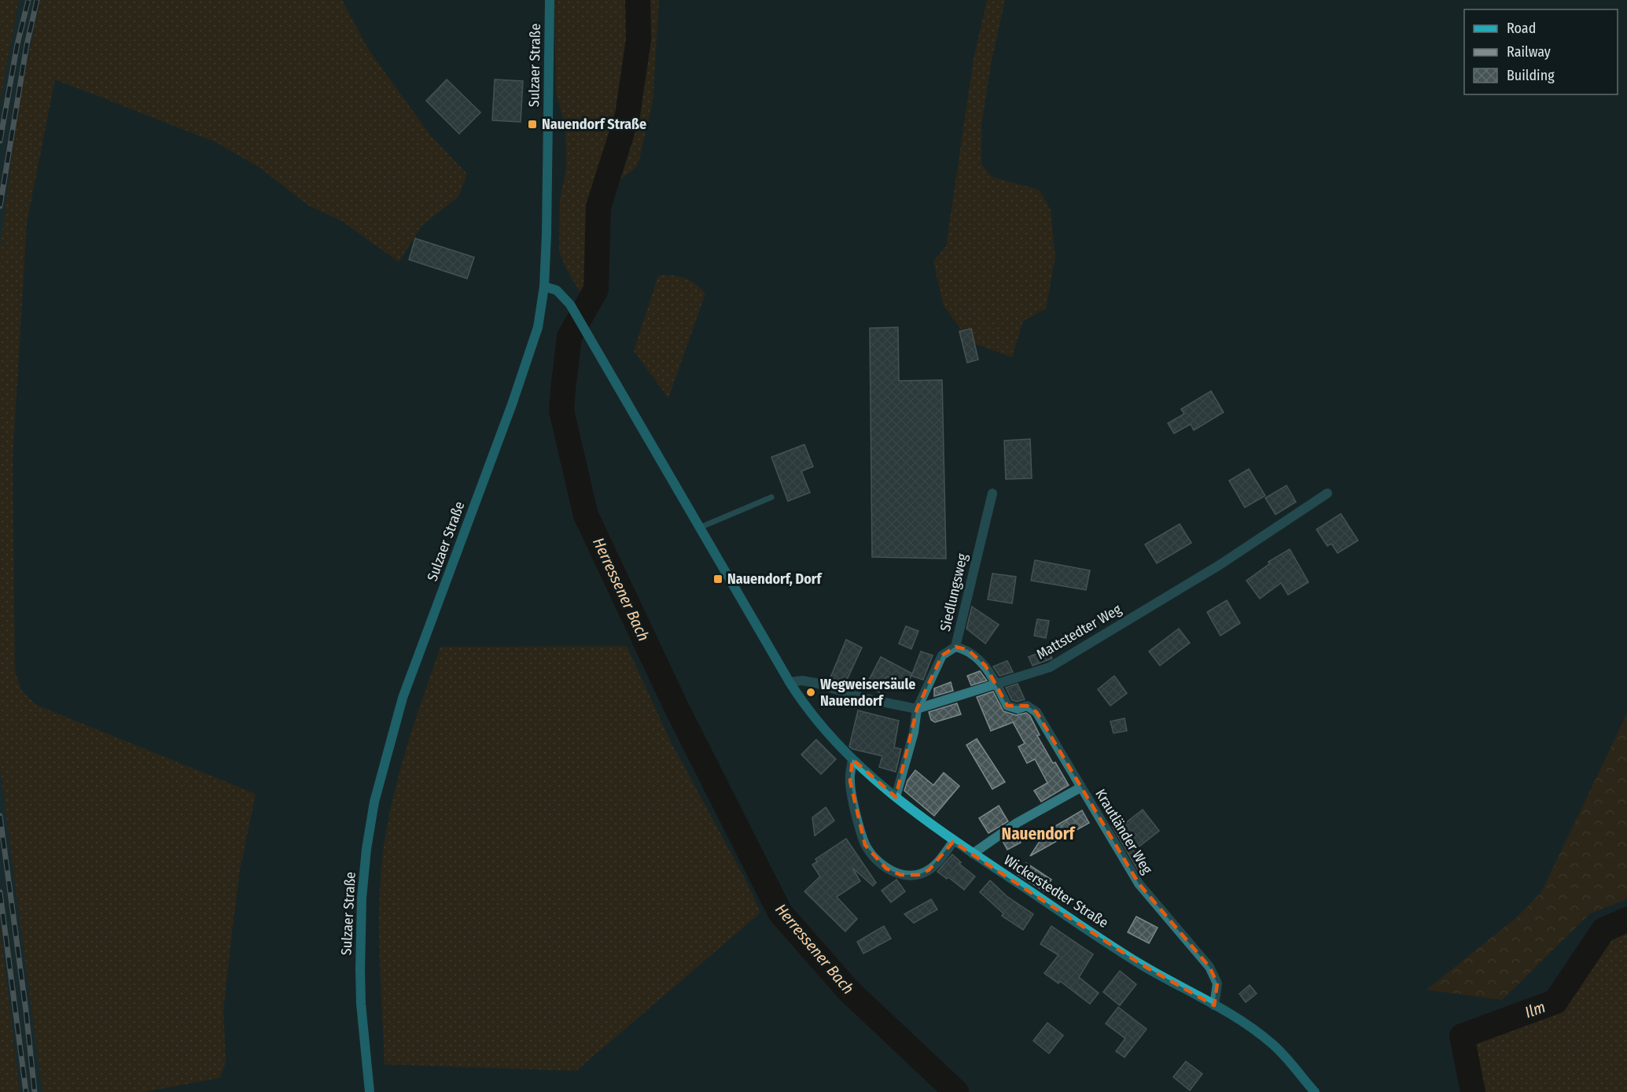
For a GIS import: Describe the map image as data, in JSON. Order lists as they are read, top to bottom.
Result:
{
  "streets": {
    "street": [
      "Sulzaer Straße",
      "Siedlungsweg",
      "Mattstedter Weg",
      "Krautländer Weg",
      "Wickerstedter Straße"
    ]
  },
  "crossings": [
    ["Sulzaer Straße", "Wickerstedter Straße"],
    ["Siedlungsweg", "Mattstedter Weg"],
    ["Siedlungsweg", "Wickerstedter Straße"],
    ["Mattstedter Weg", "Krautländer Weg"],
    ["Mattstedter Weg", "Wickerstedter Straße"],
    ["Krautländer Weg", "Wickerstedter Straße"]
  ],
  "districts": ["Nauendorf"],
  "water": ["Herressener Bach", "Ilm"],
  "places": {
    "transit": ["Nauendorf Straße", "Nauendorf, Dorf"],
    "other": ["Wegweisersäule Nauendorf"]
  },
  "legend": ["Road", "Railway", "Building"]
}
